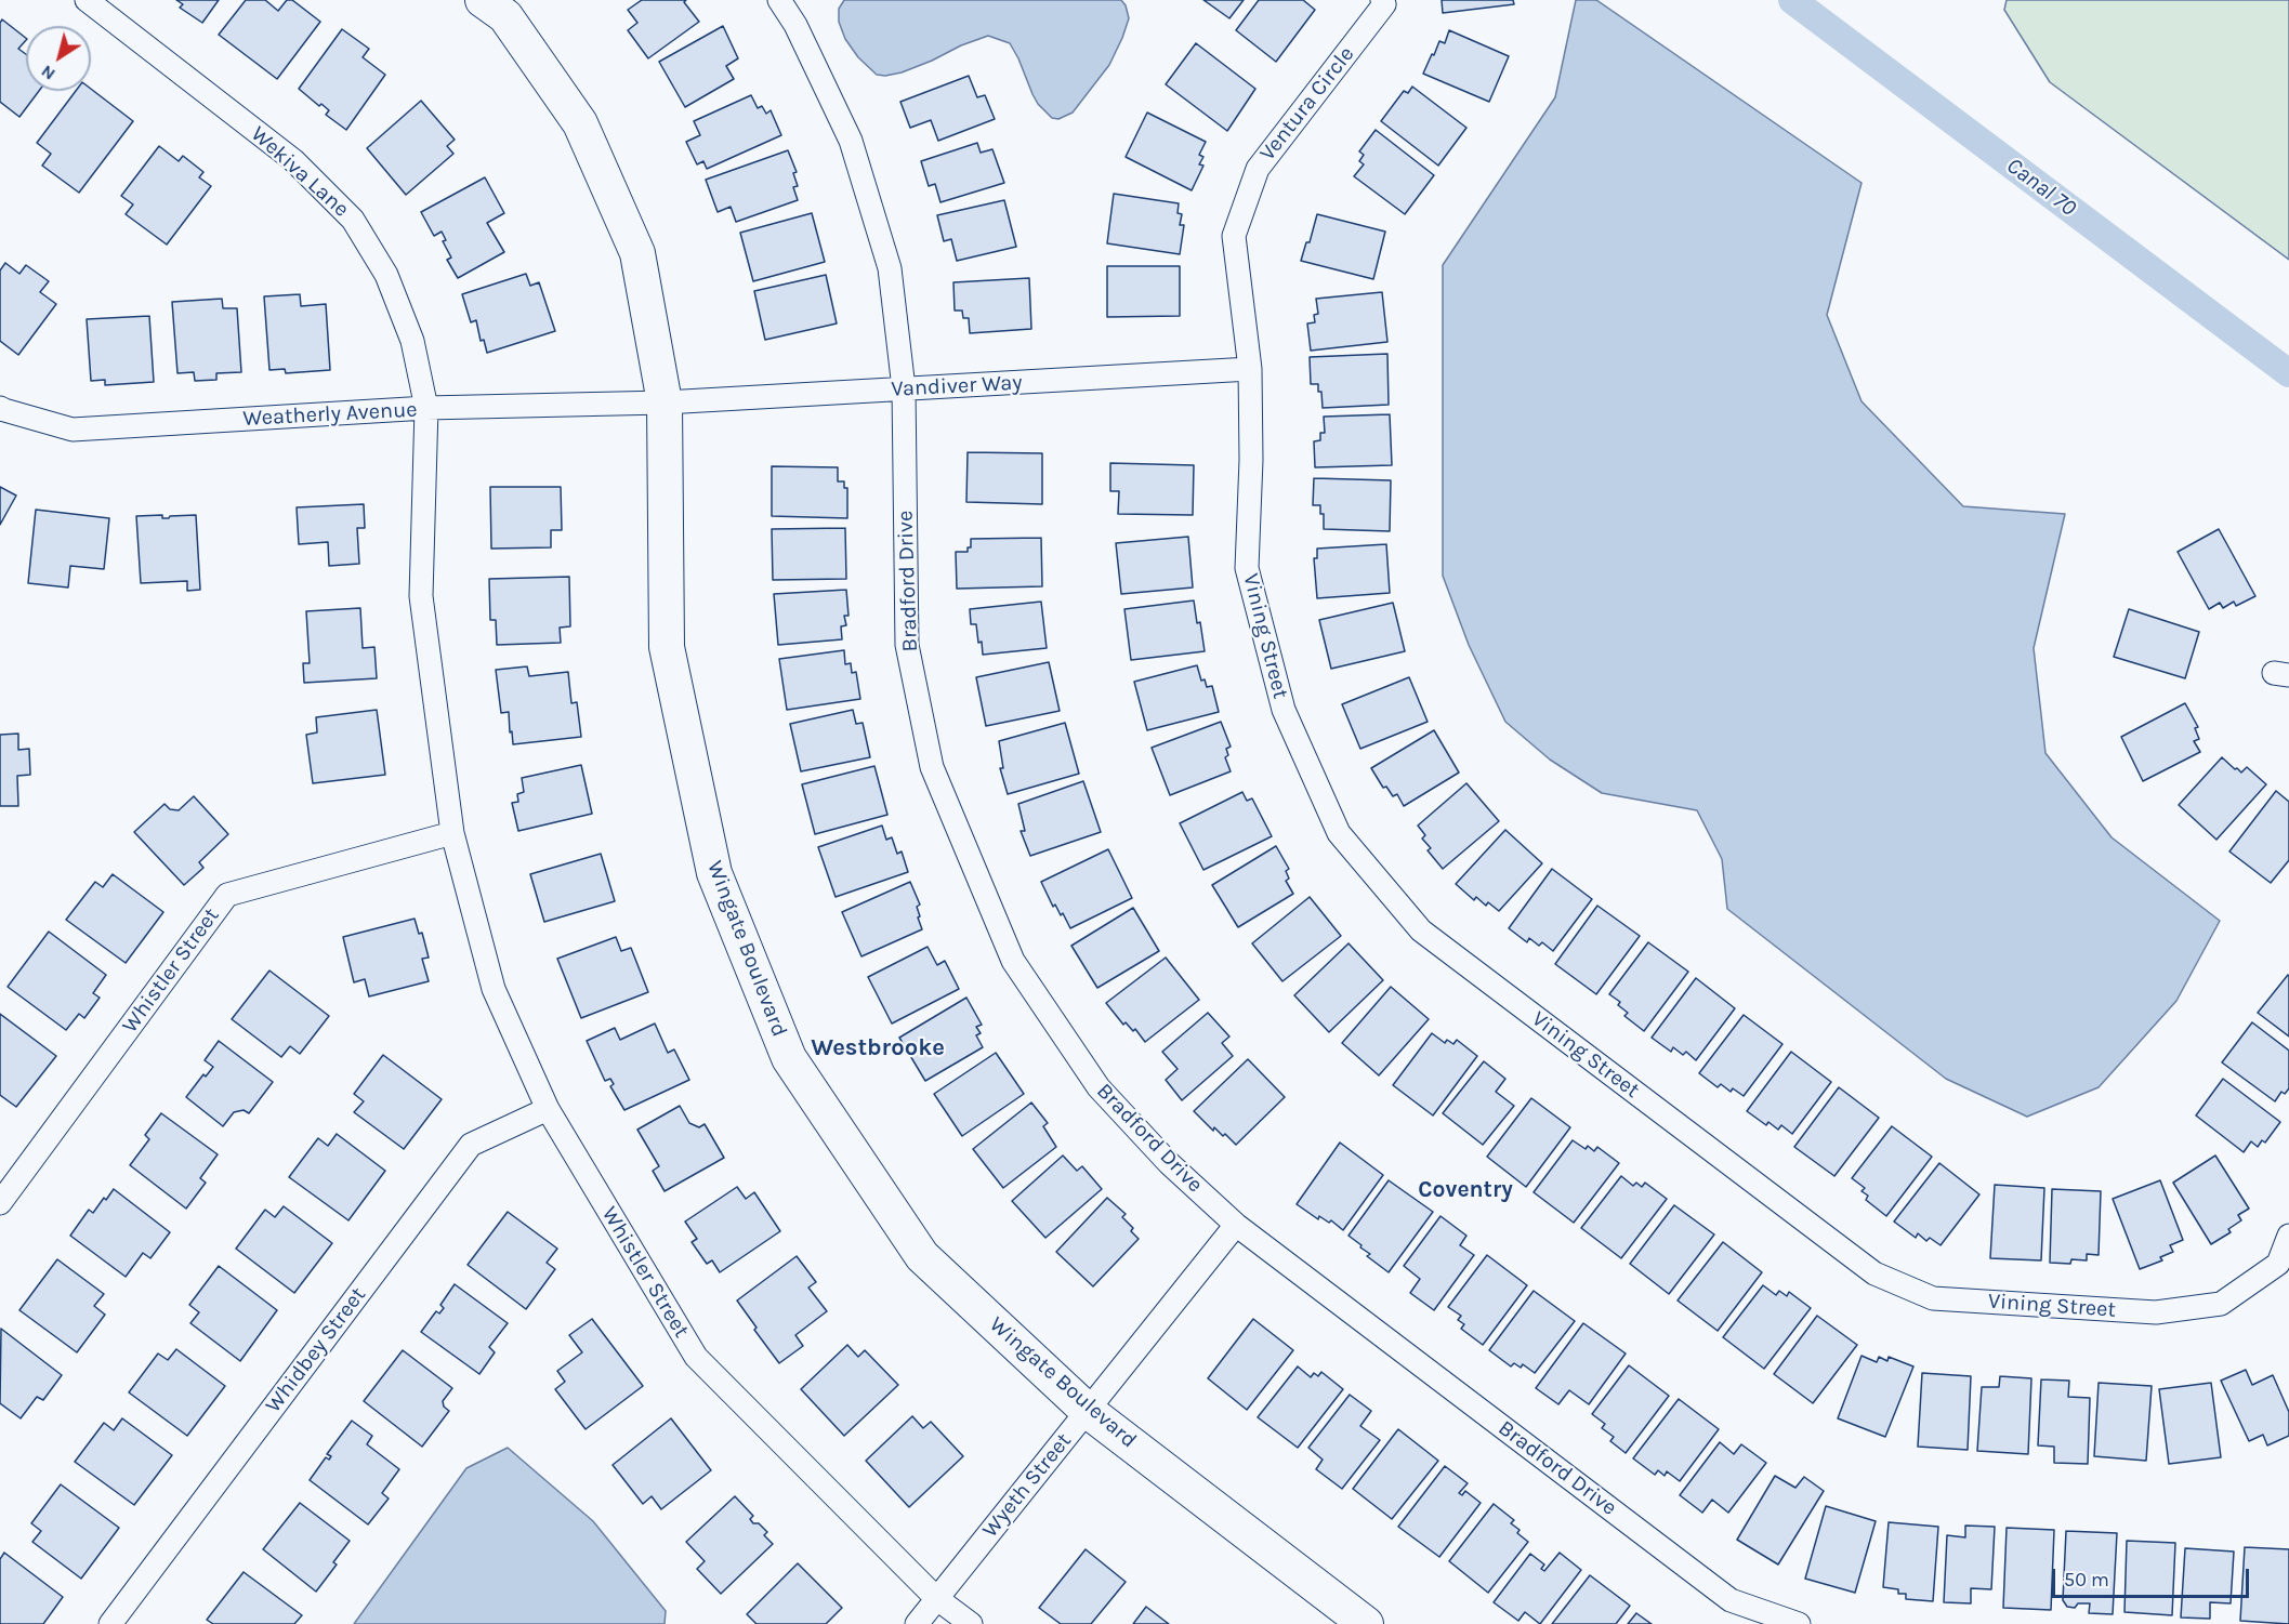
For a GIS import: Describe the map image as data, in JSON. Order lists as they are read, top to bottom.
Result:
{
  "streets": {
    "street": [
      "Ventura Circle",
      "Wekiva Lane",
      "Vandiver Way",
      "Weatherly Avenue",
      "Bradford Drive",
      "Vining Street",
      "Wingate Boulevard",
      "Whistler Street",
      "Whidbey Street",
      "Wyeth Street"
    ]
  },
  "crossings": [
    ["Ventura Circle", "Vandiver Way"],
    ["Ventura Circle", "Vining Street"],
    ["Wekiva Lane", "Weatherly Avenue"],
    ["Wekiva Lane", "Whistler Street"],
    ["Vandiver Way", "Weatherly Avenue"],
    ["Vandiver Way", "Bradford Drive"],
    ["Vandiver Way", "Vining Street"],
    ["Vandiver Way", "Wingate Boulevard"],
    ["Weatherly Avenue", "Wingate Boulevard"],
    ["Weatherly Avenue", "Whistler Street"],
    ["Bradford Drive", "Wyeth Street"],
    ["Wingate Boulevard", "Wyeth Street"],
    ["Whistler Street", "Whidbey Street"],
    ["Whistler Street", "Wyeth Street"]
  ],
  "districts": ["Westbrooke", "Coventry"],
  "water": ["Canal 70"],
  "scale_bar": "50 m",
  "north": "bottom left"
}
